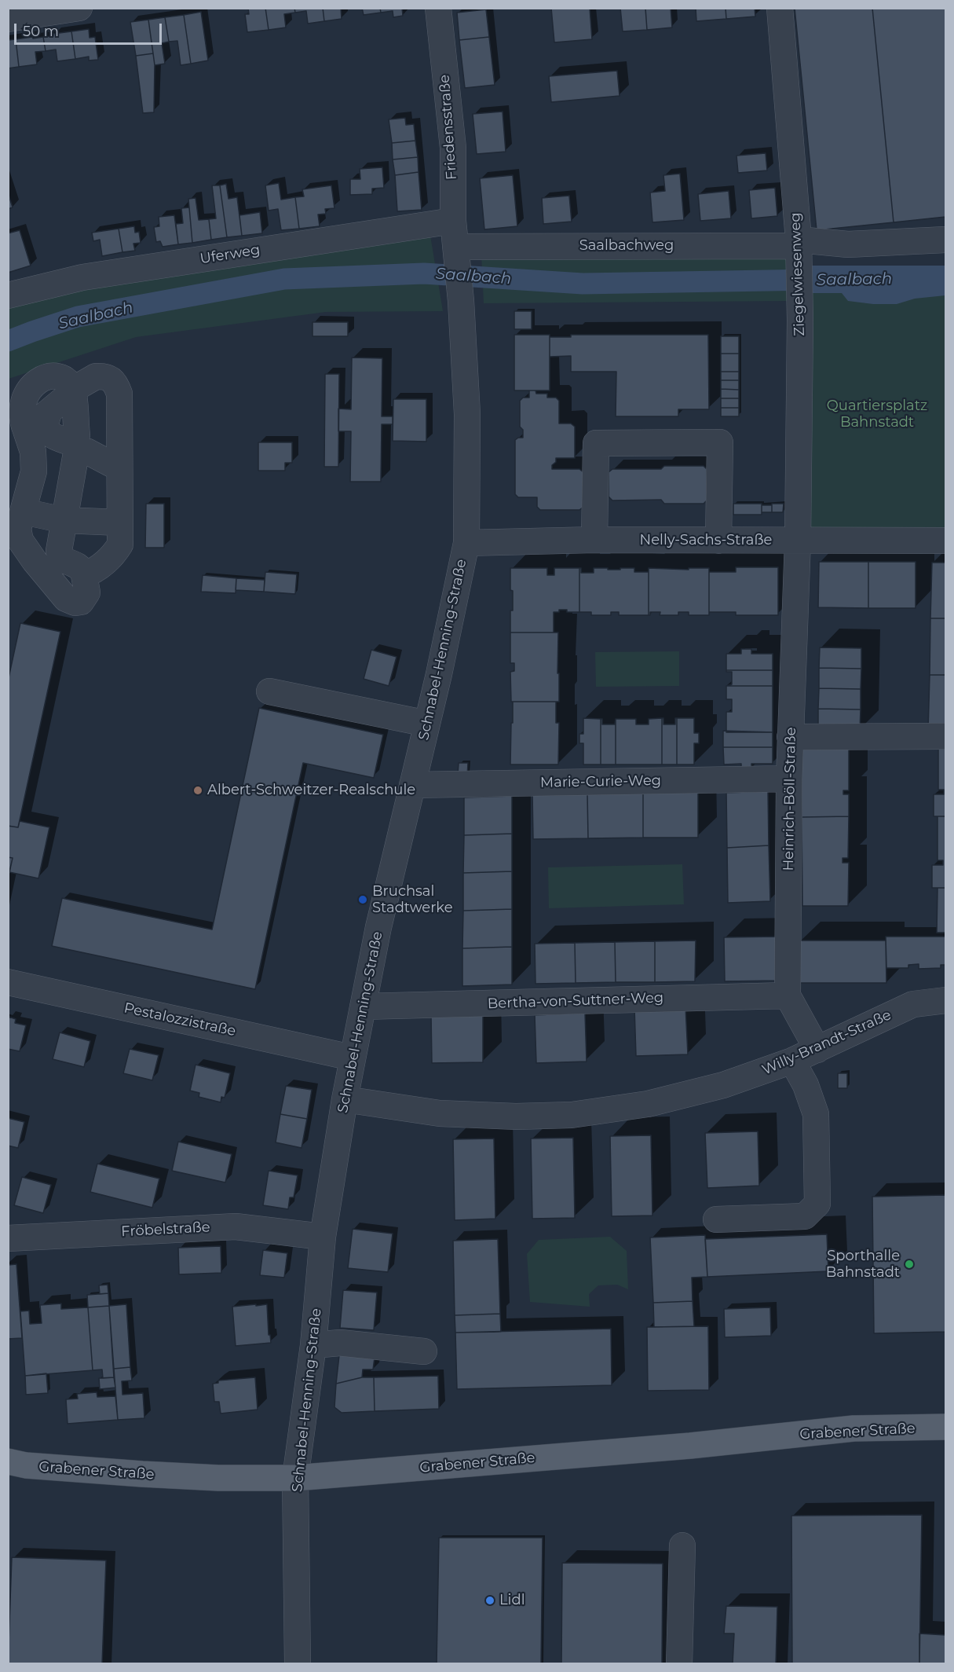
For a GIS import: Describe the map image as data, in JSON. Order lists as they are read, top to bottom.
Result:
{
  "streets": {
    "main road": ["Grabener Straße"],
    "street": [
      "Friedensstraße",
      "Saalbachweg",
      "Uferweg",
      "Ziegelwiesenweg",
      "Nelly-Sachs-Straße",
      "Schnabel-Henning-Straße",
      "Marie-Curie-Weg",
      "Heinrich-Böll-Straße",
      "Bertha-von-Suttner-Weg",
      "Pestalozzistraße",
      "Willy-Brandt-Straße",
      "Fröbelstraße"
    ]
  },
  "crossings": [
    ["Friedensstraße", "Saalbachweg"],
    ["Friedensstraße", "Uferweg"],
    ["Friedensstraße", "Schnabel-Henning-Straße"],
    ["Saalbachweg", "Ziegelwiesenweg"],
    ["Saalbachweg", "Schnabel-Henning-Straße"],
    ["Ziegelwiesenweg", "Nelly-Sachs-Straße"],
    ["Ziegelwiesenweg", "Heinrich-Böll-Straße"],
    ["Nelly-Sachs-Straße", "Schnabel-Henning-Straße"],
    ["Nelly-Sachs-Straße", "Heinrich-Böll-Straße"],
    ["Schnabel-Henning-Straße", "Marie-Curie-Weg"],
    ["Schnabel-Henning-Straße", "Bertha-von-Suttner-Weg"],
    ["Schnabel-Henning-Straße", "Pestalozzistraße"],
    ["Schnabel-Henning-Straße", "Willy-Brandt-Straße"],
    ["Schnabel-Henning-Straße", "Fröbelstraße"],
    ["Schnabel-Henning-Straße", "Grabener Straße"],
    ["Marie-Curie-Weg", "Heinrich-Böll-Straße"],
    ["Heinrich-Böll-Straße", "Bertha-von-Suttner-Weg"],
    ["Heinrich-Böll-Straße", "Willy-Brandt-Straße"]
  ],
  "water": ["Saalbach"],
  "parks": ["Quartiersplatz Bahnstadt"],
  "places": [
    "Albert-Schweitzer-Realschule",
    "Bruchsal Stadtwerke",
    "Sporthalle Bahnstadt",
    "Lidl"
  ],
  "scale_bar": "50 m"
}
